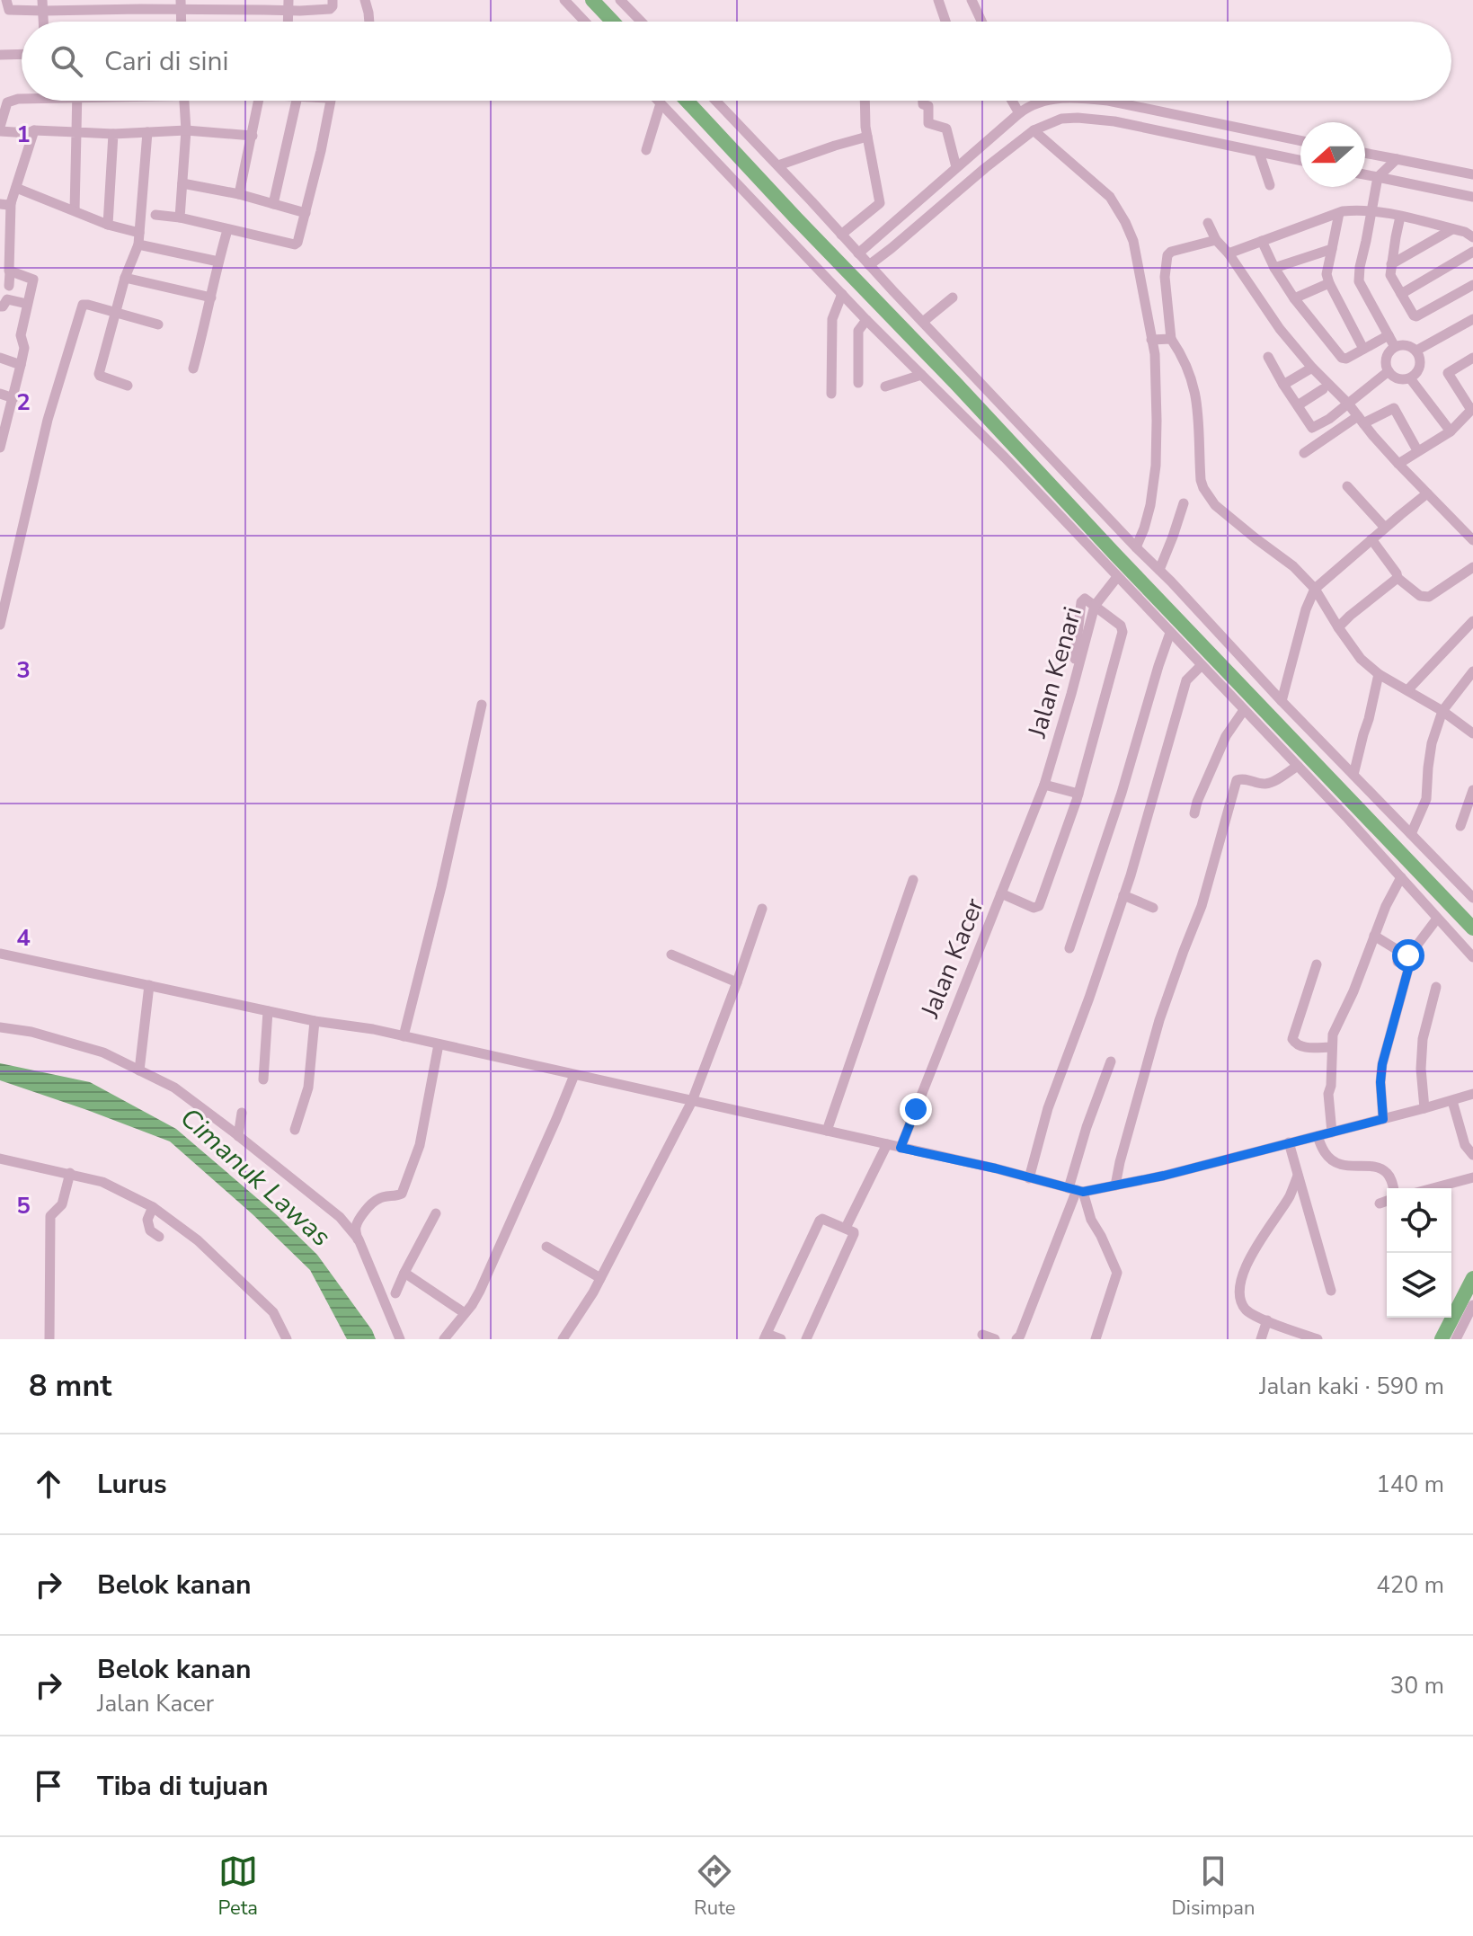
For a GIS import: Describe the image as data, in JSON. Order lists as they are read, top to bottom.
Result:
{
  "streets": {
    "street": ["Jalan Kenari", "Jalan Kacer"]
  },
  "crossings": [
    ["Jalan Kenari", "Jalan Kacer"]
  ],
  "water": ["Cimanuk Lawas"],
  "north": "left",
  "page": {
    "search": "Cari di sini",
    "heading": ["8 mnt", "Jalan kaki · 590 m"],
    "list": [
      ["Lurus", "140 m"],
      ["Belok kanan", "420 m"],
      ["Belok kanan", "Jalan Kacer", "30 m"],
      "Tiba di tujuan"
    ],
    "nav": ["Peta", "Rute", "Disimpan"]
  },
  "grid": {
    "rows": [
      "1",
      "2",
      "3",
      "4",
      "5"
    ]
  }
}
